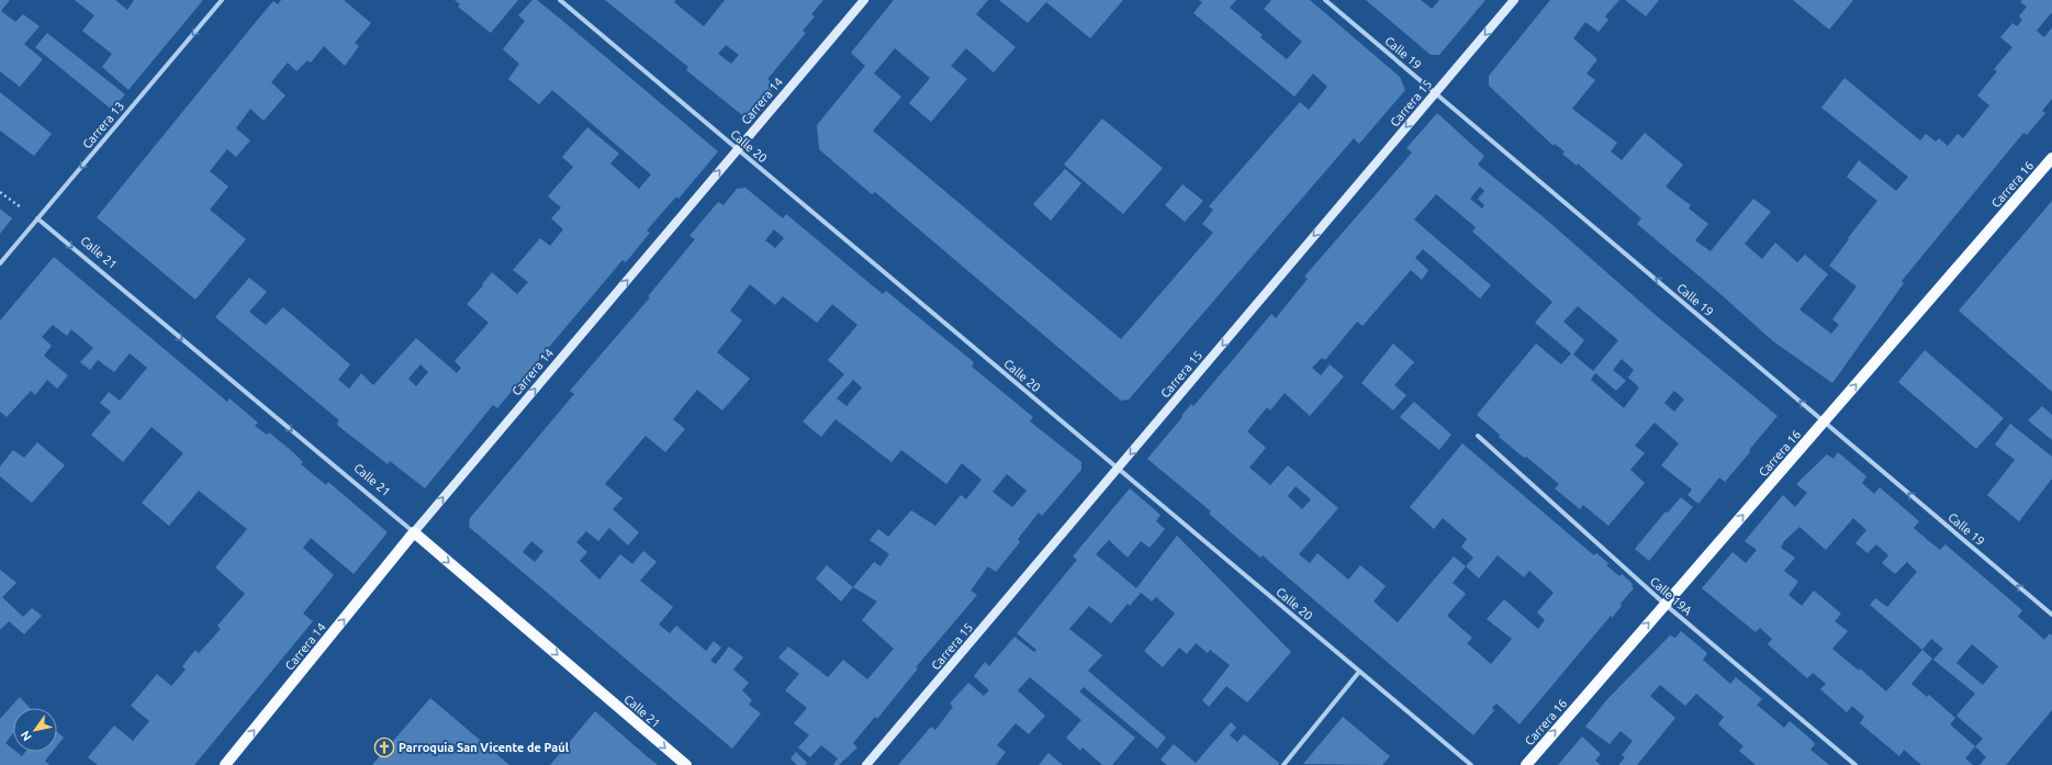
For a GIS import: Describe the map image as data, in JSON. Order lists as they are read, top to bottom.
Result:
{
  "streets": {
    "main road": [
      "Carrera 14",
      "Carrera 15",
      "Carrera 16",
      "Calle 21"
    ],
    "street": [
      "Calle 19",
      "Carrera 13",
      "Calle 20",
      "Calle 19A"
    ]
  },
  "crossings": [
    ["Calle 19", "Carrera 15"],
    ["Calle 19", "Carrera 16"],
    ["Carrera 14", "Calle 20"],
    ["Carrera 14", "Calle 21"],
    ["Carrera 15", "Calle 20"],
    ["Carrera 13", "Calle 21"],
    ["Carrera 16", "Calle 19A"]
  ],
  "one_way": [
    "Calle 19",
    "Carrera 14",
    "Carrera 15",
    "Carrera 13",
    "Carrera 16",
    "Calle 21"
  ],
  "places": {
    "church": ["Parroquia San Vicente de Paúl"]
  },
  "north": "bottom left"
}
